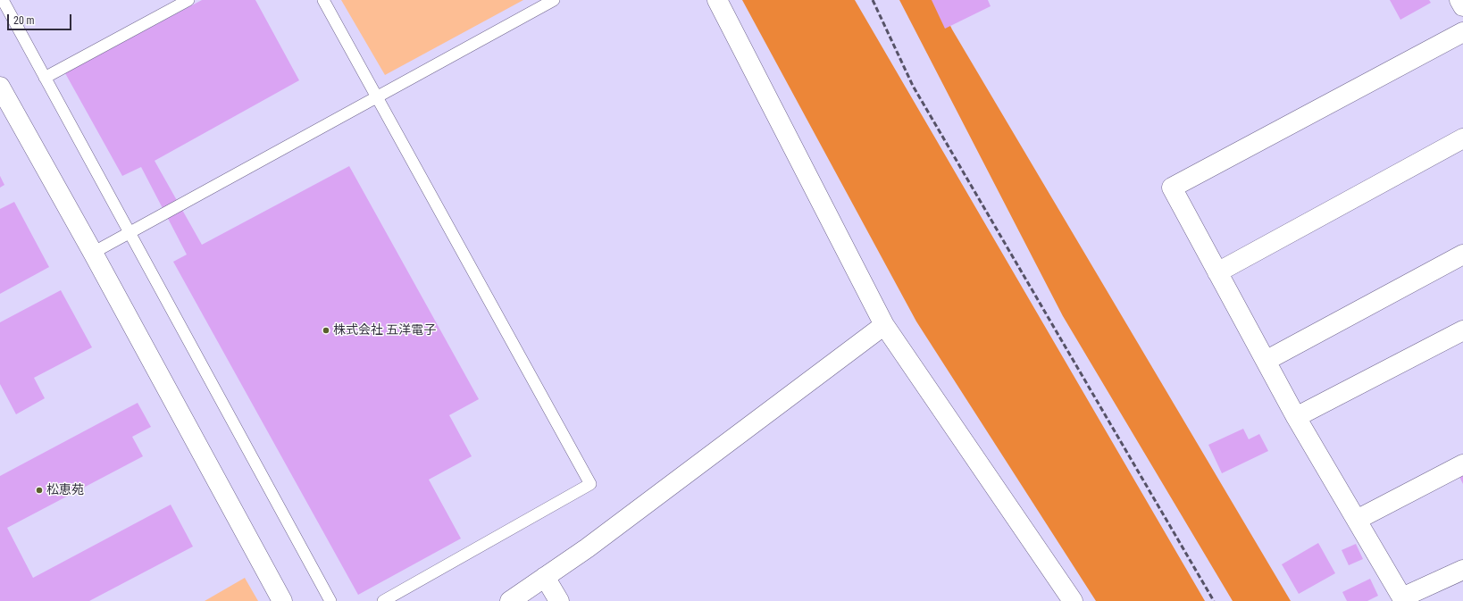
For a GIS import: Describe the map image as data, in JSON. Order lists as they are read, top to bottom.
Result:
{
  "places": ["株式会社 五洋電子", "松恵苑"],
  "scale_bar": "20 m"
}
